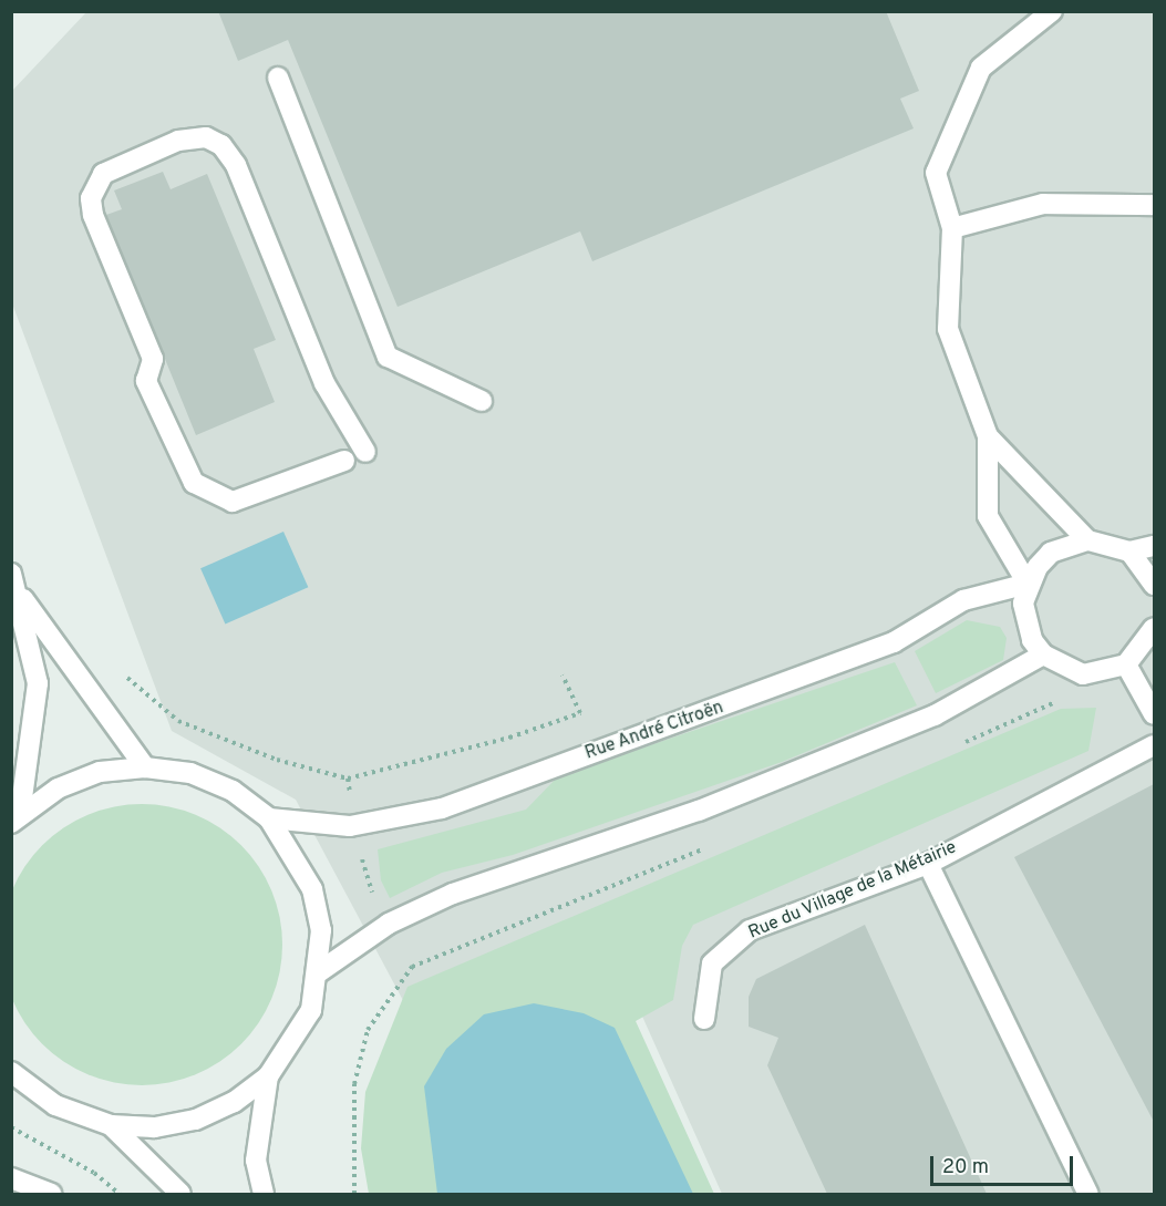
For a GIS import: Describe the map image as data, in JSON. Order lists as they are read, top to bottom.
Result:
{
  "streets": {
    "street": ["Rue André Citroën", "Rue du Village de la Métairie"]
  },
  "scale_bar": "20 m"
}
